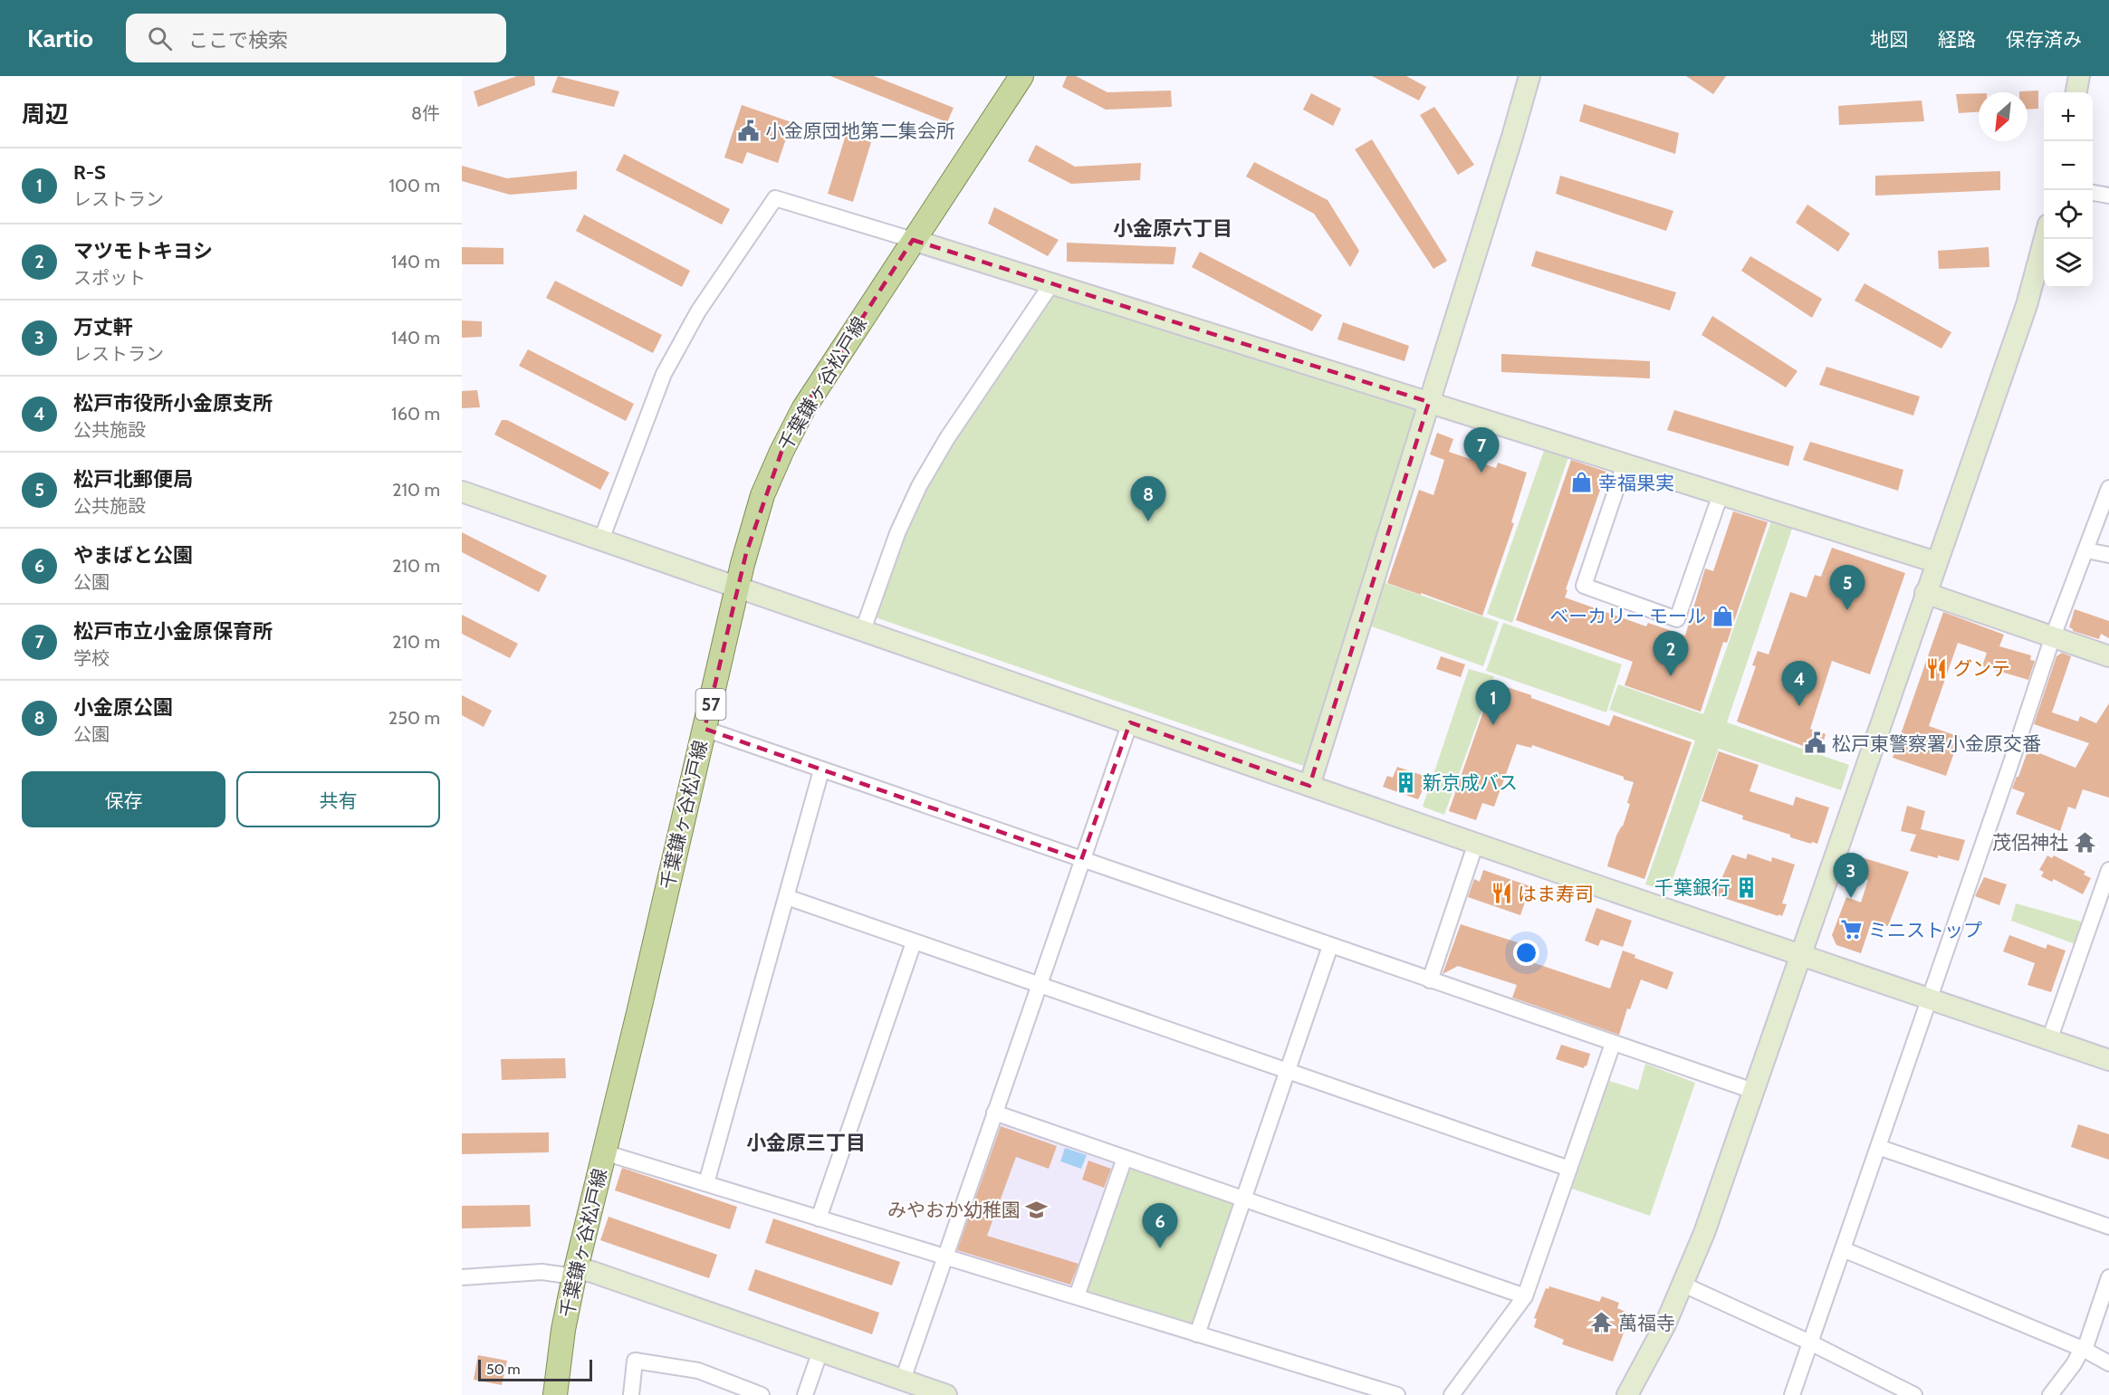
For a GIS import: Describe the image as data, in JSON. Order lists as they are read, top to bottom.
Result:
{
  "streets": {
    "main road": ["千葉鎌ヶ谷松戸線", "57"]
  },
  "districts": ["小金原六丁目", "小金原三丁目"],
  "places": {
    "public building": ["小金原団地第二集会所", "松戸東警察署小金原交番"],
    "shop": ["幸福果実", "ベーカリー モール"],
    "restaurant": ["グンテ", "はま寿司"],
    "building": ["新京成バス", "千葉銀行"],
    "temple": ["茂侶神社", "萬福寺"],
    "supermarket": ["ミニストップ"],
    "school or university": ["みやおか幼稚園"]
  },
  "scale_bar": "50 m",
  "north": "bottom left",
  "page": {
    "header": "Kartio",
    "search": "ここで検索",
    "nav": ["地図", "経路", "保存済み"],
    "heading": ["周辺", "8件"],
    "map_buttons": ["+", "−"],
    "list": [
      {
        "mark": "1",
        "name": "R-S",
        "note": "レストラン",
        "value": "100 m"
      },
      {
        "mark": "2",
        "name": "マツモトキヨシ",
        "note": "スポット",
        "value": "140 m"
      },
      {
        "mark": "3",
        "name": "万丈軒",
        "note": "レストラン",
        "value": "140 m"
      },
      {
        "mark": "4",
        "name": "松戸市役所小金原支所",
        "note": "公共施設",
        "value": "160 m"
      },
      {
        "mark": "5",
        "name": "松戸北郵便局",
        "note": "公共施設",
        "value": "210 m"
      },
      {
        "mark": "6",
        "name": "やまばと公園",
        "note": "公園",
        "value": "210 m"
      },
      {
        "mark": "7",
        "name": "松戸市立小金原保育所",
        "note": "学校",
        "value": "210 m"
      },
      {
        "mark": "8",
        "name": "小金原公園",
        "note": "公園",
        "value": "250 m"
      }
    ],
    "pins": [
      "7",
      "8",
      "5",
      "2",
      "4",
      "1",
      "3",
      "6"
    ],
    "buttons": ["保存", "共有"],
    "scale": "50 m"
  }
}
